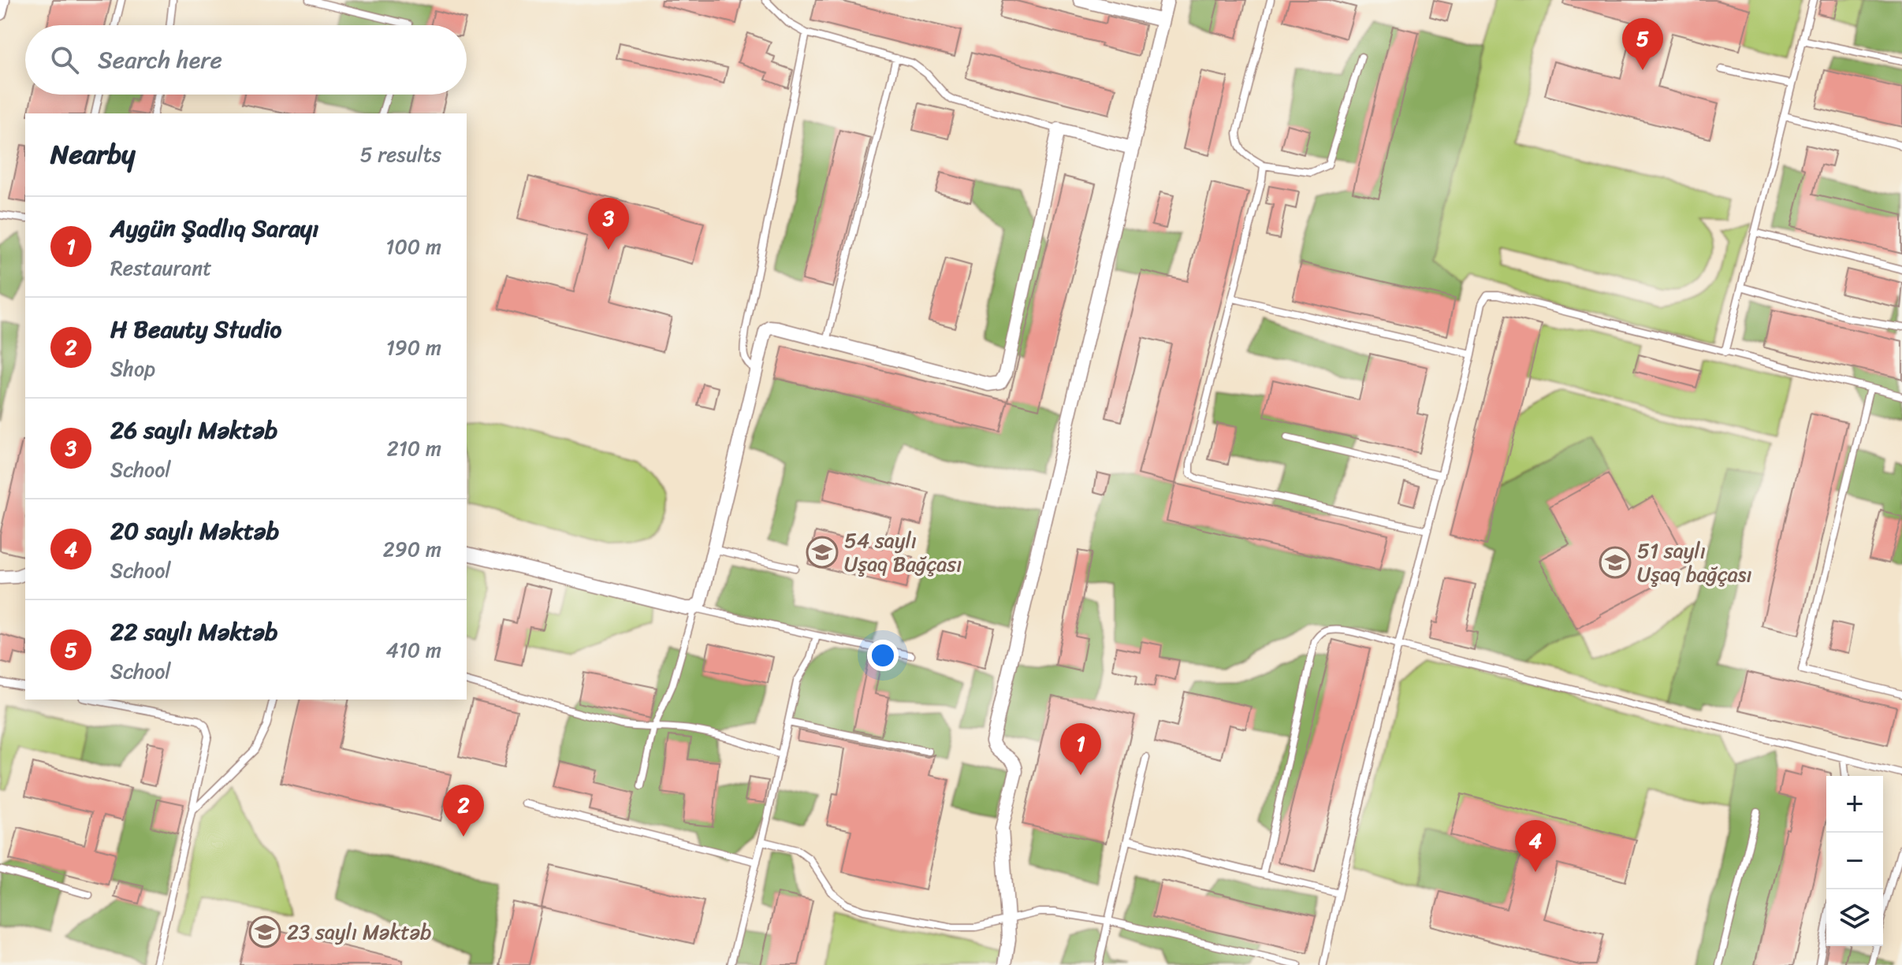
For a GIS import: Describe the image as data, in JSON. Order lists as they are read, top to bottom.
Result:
{
  "places": {
    "school or university": ["54 saylı Uşaq Bağçası", "51 saylı Uşaq bağçası", "23 saylı Məktəb"]
  },
  "page": {
    "pins": [
      "5",
      "3",
      "1",
      "2",
      "4"
    ],
    "search": "Search here",
    "heading": ["Nearby", "5 results"],
    "list": [
      {
        "mark": "1",
        "name": "Aygün Şadlıq Sarayı",
        "note": "Restaurant",
        "value": "100 m"
      },
      {
        "mark": "2",
        "name": "H Beauty Studio",
        "note": "Shop",
        "value": "190 m"
      },
      {
        "mark": "3",
        "name": "26 saylı Məktəb",
        "note": "School",
        "value": "210 m"
      },
      {
        "mark": "4",
        "name": "20 saylı Məktəb",
        "note": "School",
        "value": "290 m"
      },
      {
        "mark": "5",
        "name": "22 saylı Məktəb",
        "note": "School",
        "value": "410 m"
      }
    ],
    "map_buttons": ["+", "−"]
  }
}
